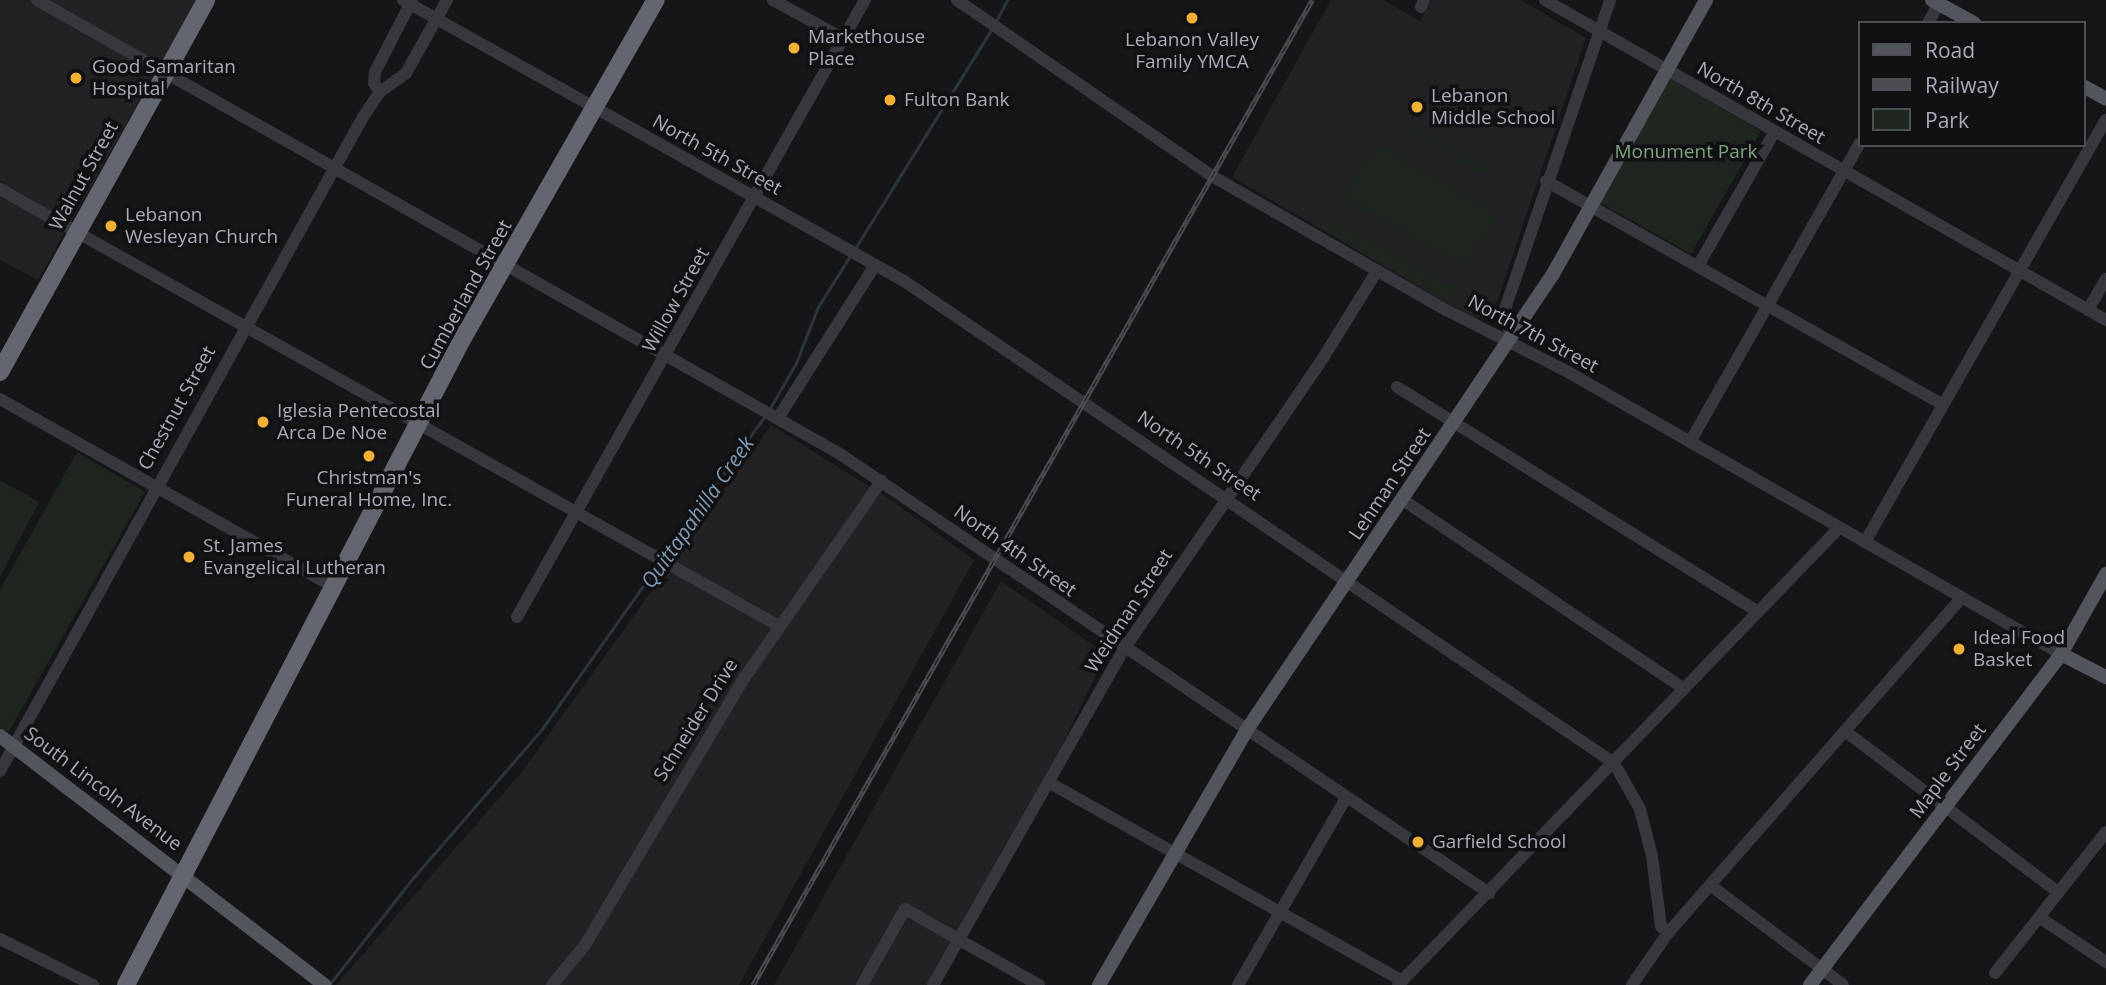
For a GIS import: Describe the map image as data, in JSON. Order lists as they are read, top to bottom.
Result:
{
  "streets": {
    "highway": ["Walnut Street", "Cumberland Street"],
    "main road": [
      "North 7th Street",
      "Lehman Street",
      "Maple Street",
      "South Lincoln Avenue"
    ],
    "street": [
      "North 8th Street",
      "North 5th Street",
      "Willow Street",
      "Chestnut Street",
      "North 4th Street",
      "Weidman Street",
      "Schneider Drive"
    ]
  },
  "crossings": [
    ["North 8th Street", "Lehman Street"],
    ["North 5th Street", "Cumberland Street"],
    ["North 5th Street", "Willow Street"],
    ["North 5th Street", "Chestnut Street"],
    ["North 5th Street", "Lehman Street"],
    ["North 5th Street", "Weidman Street"],
    ["Walnut Street", "North 4th Street"],
    ["Cumberland Street", "North 4th Street"],
    ["Cumberland Street", "South Lincoln Avenue"],
    ["Willow Street", "North 4th Street"],
    ["North 7th Street", "Lehman Street"],
    ["North 7th Street", "Weidman Street"],
    ["North 7th Street", "Maple Street"],
    ["Chestnut Street", "North 4th Street"],
    ["Chestnut Street", "South Lincoln Avenue"],
    ["Lehman Street", "North 4th Street"],
    ["North 4th Street", "Weidman Street"],
    ["North 4th Street", "Schneider Drive"]
  ],
  "water": ["Quittapahilla Creek"],
  "parks": ["Monument Park"],
  "places": [
    "Lebanon Valley Family YMCA",
    "Markethouse Place",
    "Good Samaritan Hospital",
    "Fulton Bank",
    "Lebanon Middle School",
    "Lebanon Wesleyan Church",
    "Iglesia Pentecostal Arca De Noe",
    "Christman's Funeral Home, Inc.",
    "St. James Evangelical Lutheran",
    "Ideal Food Basket",
    "Garfield School"
  ],
  "legend": ["Road", "Railway", "Park"]
}
